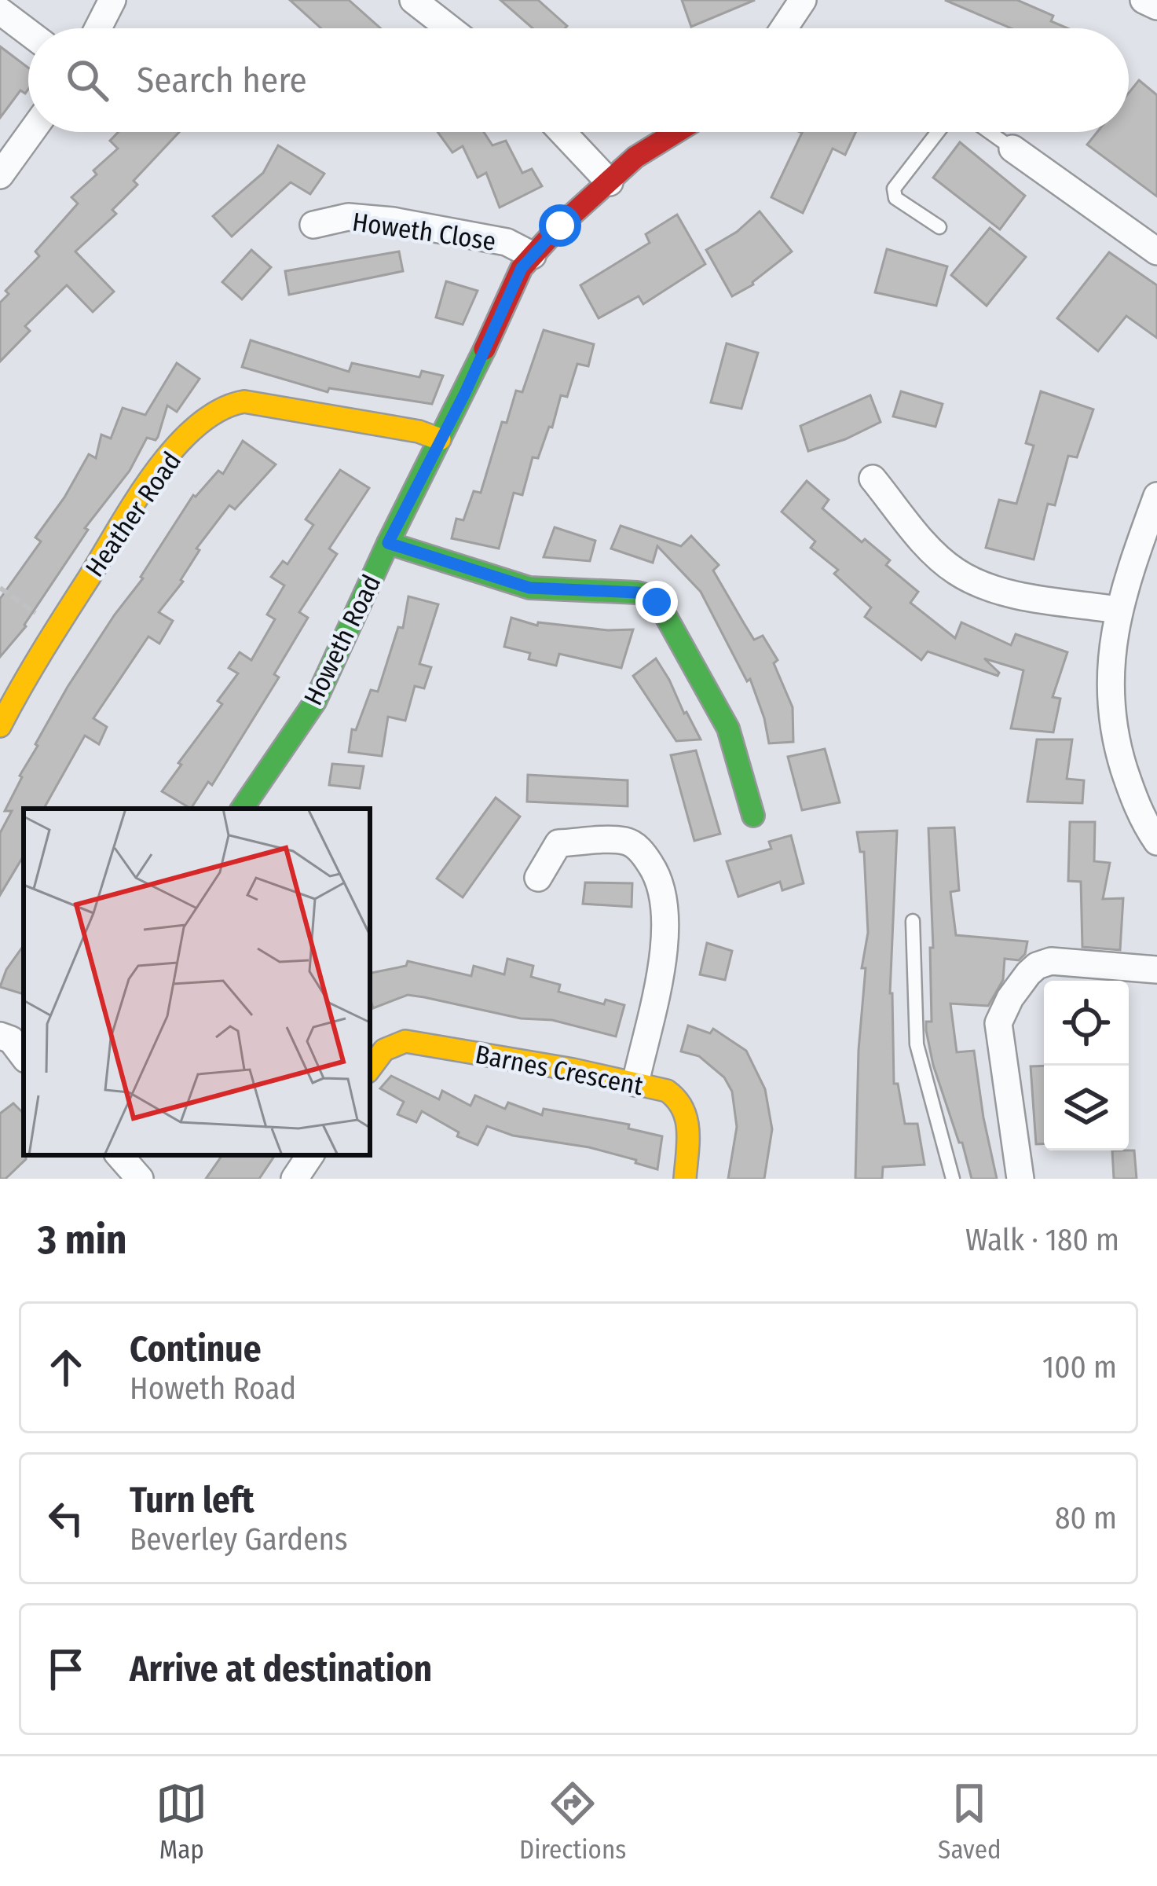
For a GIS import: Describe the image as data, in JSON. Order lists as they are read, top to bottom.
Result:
{
  "streets": {
    "street": [
      "Howeth Close",
      "Heather Road",
      "Howeth Road",
      "Barnes Crescent"
    ]
  },
  "crossings": [
    ["Howeth Close", "Howeth Road"],
    ["Heather Road", "Howeth Road"]
  ],
  "page": {
    "search": "Search here",
    "heading": ["3 min", "Walk · 180 m"],
    "list": [
      ["Continue", "Howeth Road", "100 m"],
      ["Turn left", "Beverley Gardens", "80 m"],
      "Arrive at destination"
    ],
    "nav": ["Map", "Directions", "Saved"]
  }
}
